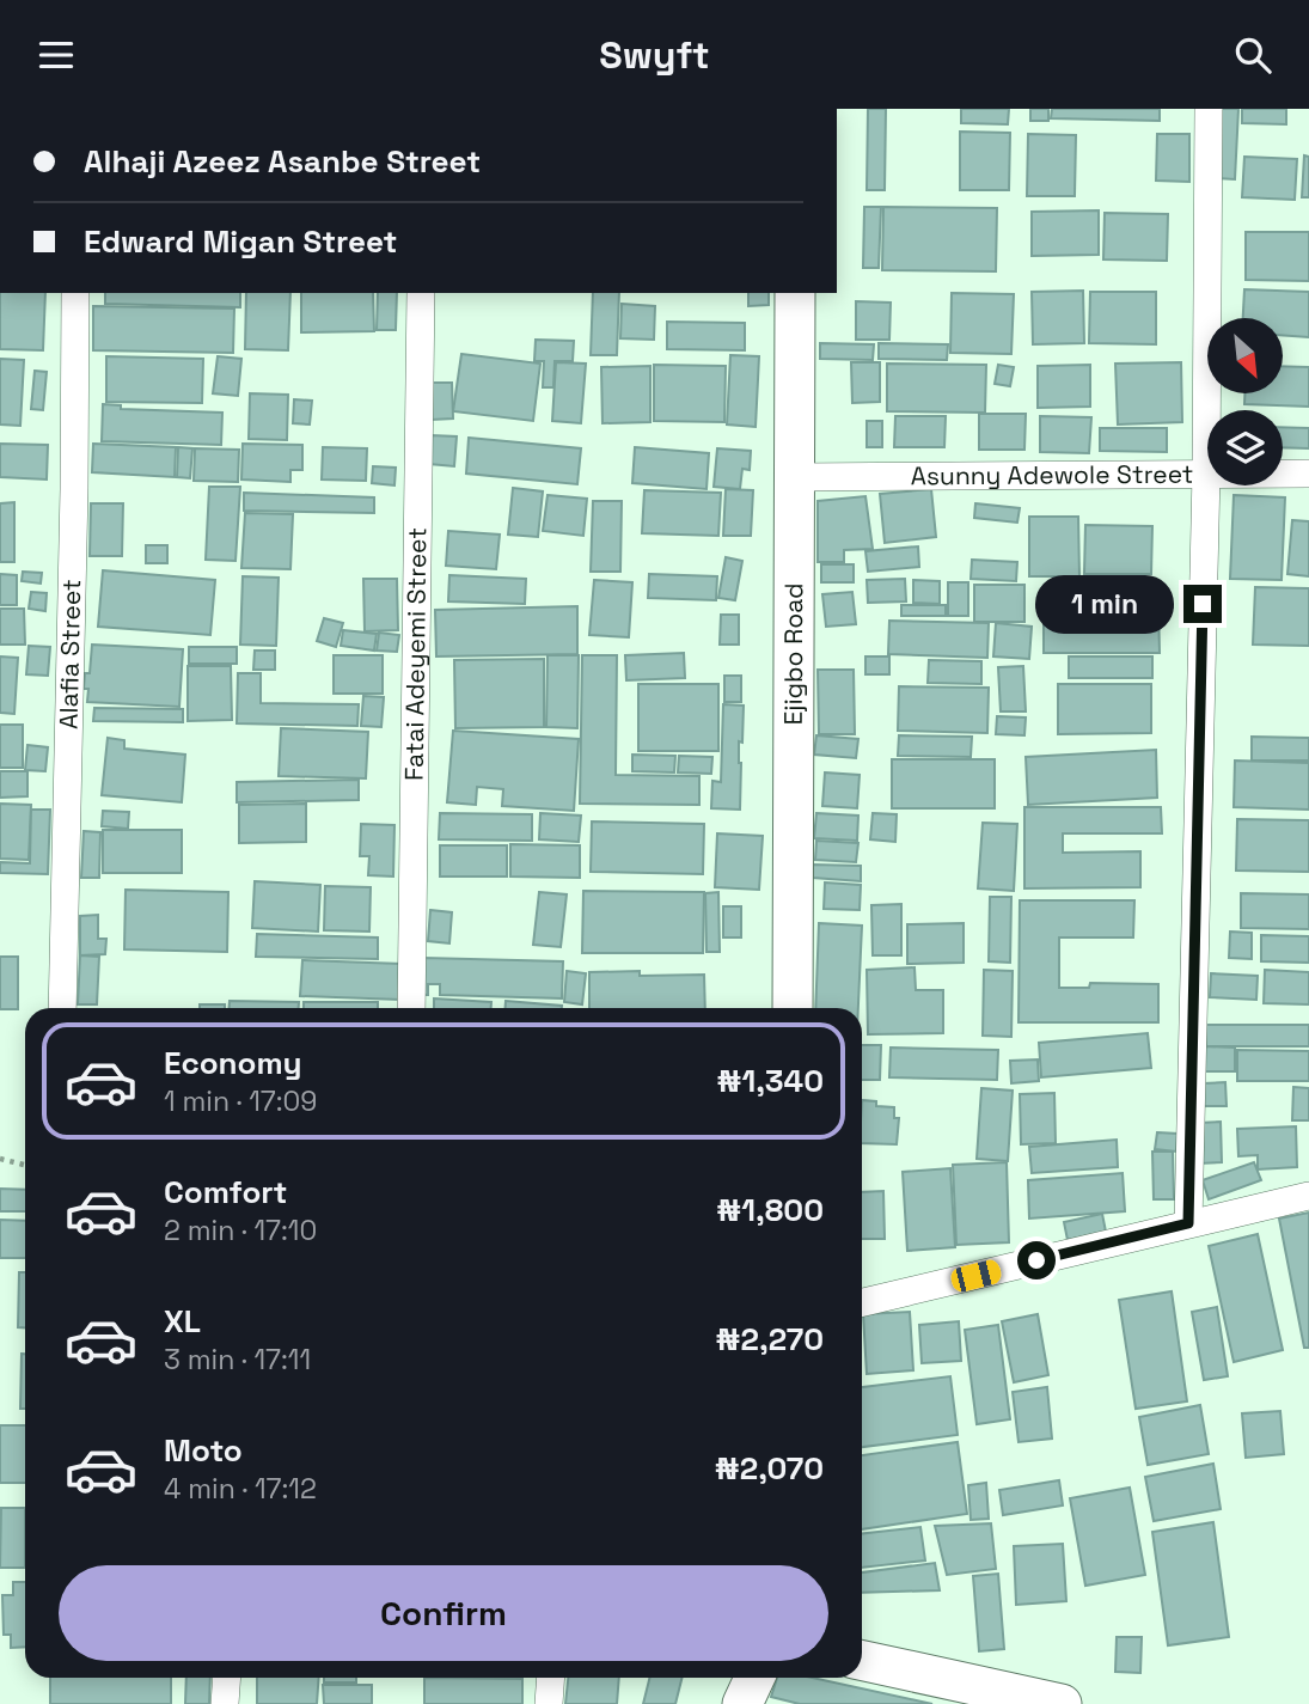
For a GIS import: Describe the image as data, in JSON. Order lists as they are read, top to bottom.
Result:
{
  "streets": {
    "street": [
      "Asunny Adewole Street",
      "Alafia Street",
      "Fatai Adeyemi Street",
      "Ejigbo Road"
    ]
  },
  "crossings": [
    ["Asunny Adewole Street", "Ejigbo Road"]
  ],
  "north": "bottom right",
  "page": {
    "header": "Swyft",
    "banner": ["Alhaji Azeez Asanbe Street", "Edward Migan Street"],
    "bubble": "1 min",
    "list": [
      {
        "name": "Economy",
        "note": "1 min · 17:09",
        "value": "₦1,340"
      },
      {
        "name": "Comfort",
        "note": "2 min · 17:10",
        "value": "₦1,800"
      },
      {
        "name": "XL",
        "note": "3 min · 17:11",
        "value": "₦2,270"
      },
      {
        "name": "Moto",
        "note": "4 min · 17:12",
        "value": "₦2,070"
      }
    ],
    "buttons": "Confirm"
  }
}
